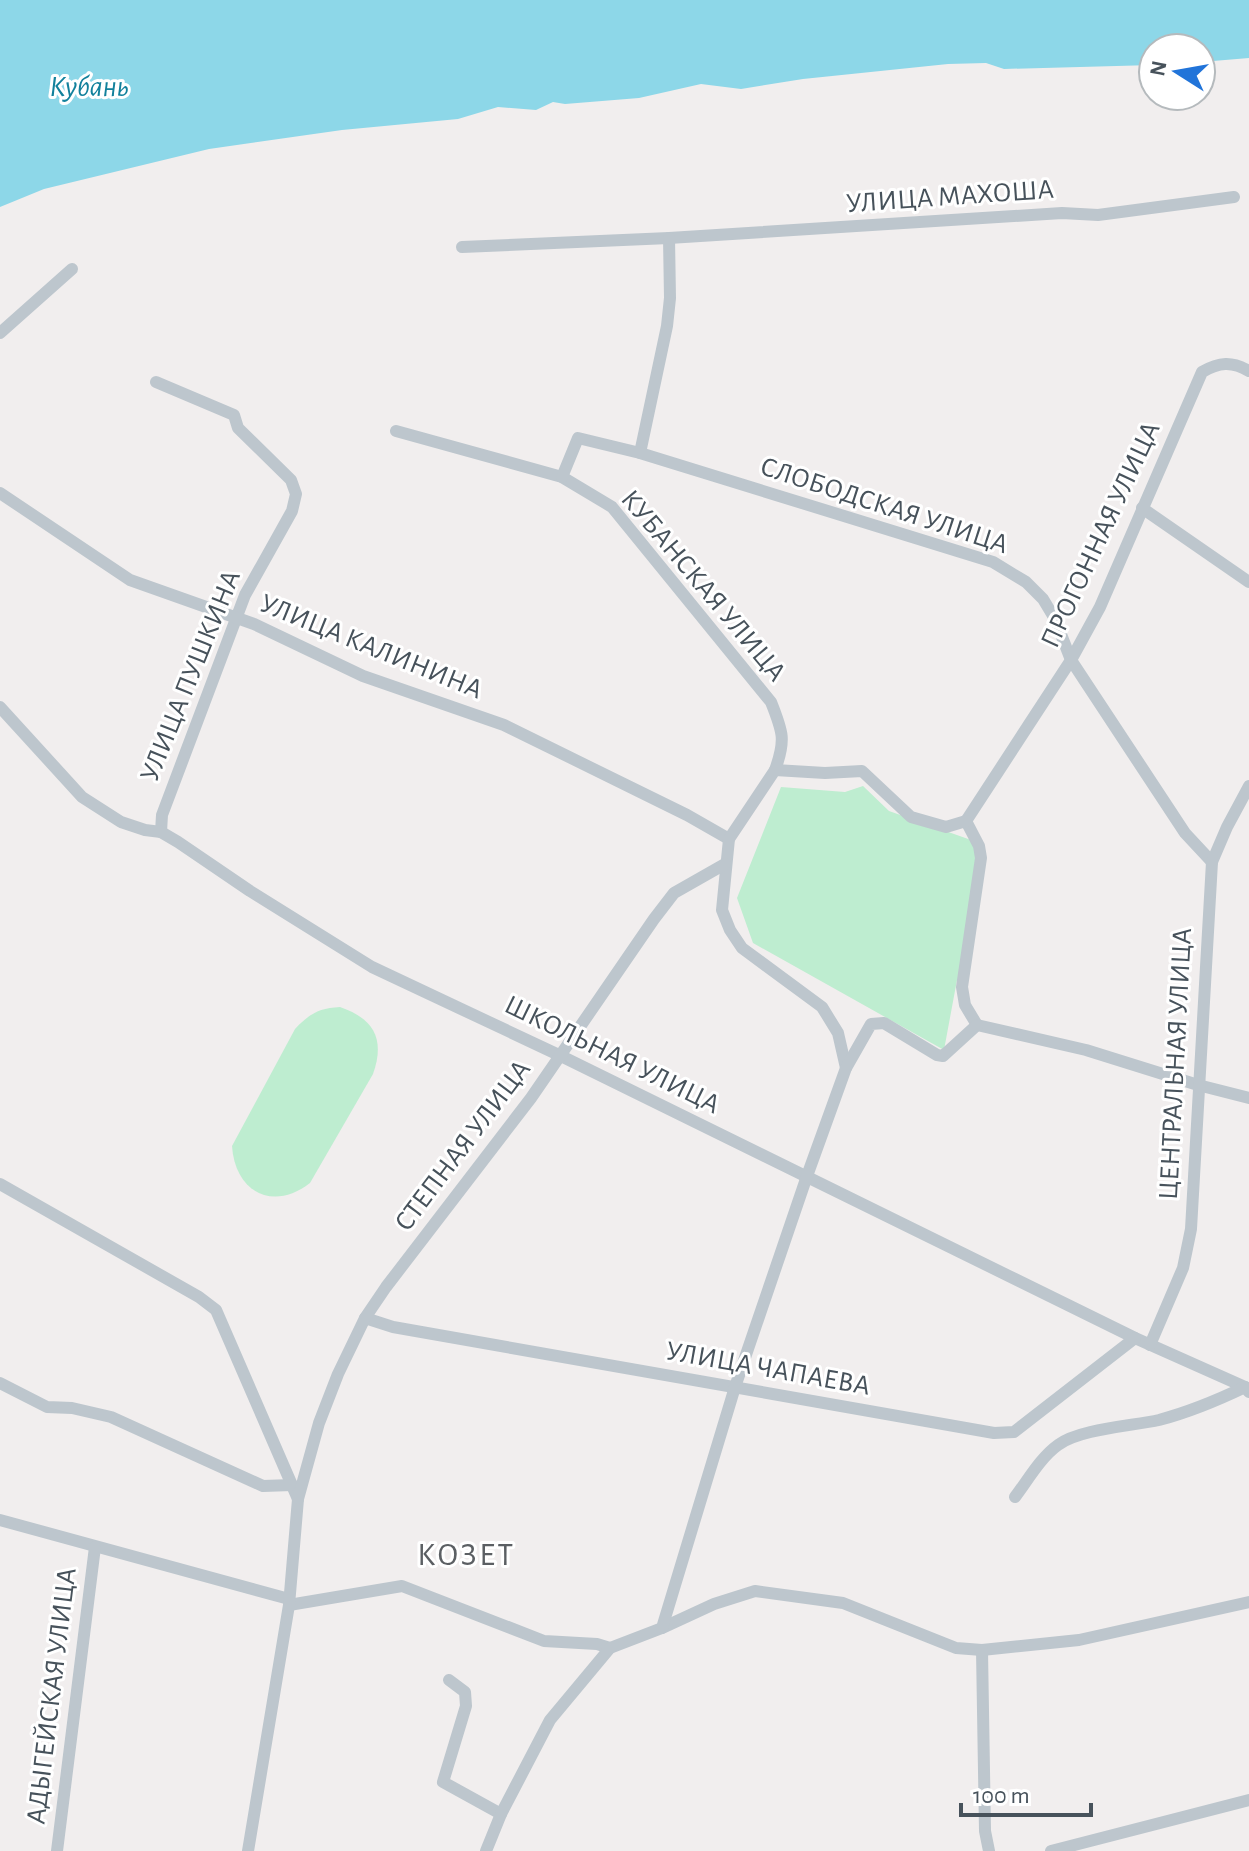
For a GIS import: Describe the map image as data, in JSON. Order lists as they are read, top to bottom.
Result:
{
  "streets": {
    "street": [
      "УЛИЦА МАХОША",
      "СЛОБОДСКАЯ УЛИЦА",
      "ПРОГОННАЯ УЛИЦА",
      "КУБАНСКАЯ УЛИЦА",
      "УЛИЦА КАЛИНИНА",
      "УЛИЦА ПУШКИНА",
      "ШКОЛЬНАЯ УЛИЦА",
      "ЦЕНТРАЛЬНАЯ УЛИЦА",
      "СТЕПНАЯ УЛИЦА",
      "УЛИЦА ЧАПАЕВА",
      "АДЫГЕЙСКАЯ УЛИЦА"
    ]
  },
  "crossings": [
    ["СЛОБОДСКАЯ УЛИЦА", "ПРОГОННАЯ УЛИЦА"],
    ["СЛОБОДСКАЯ УЛИЦА", "КУБАНСКАЯ УЛИЦА"],
    ["СЛОБОДСКАЯ УЛИЦА", "ЦЕНТРАЛЬНАЯ УЛИЦА"],
    ["УЛИЦА КАЛИНИНА", "УЛИЦА ПУШКИНА"],
    ["УЛИЦА ПУШКИНА", "ШКОЛЬНАЯ УЛИЦА"],
    ["ШКОЛЬНАЯ УЛИЦА", "ЦЕНТРАЛЬНАЯ УЛИЦА"],
    ["ШКОЛЬНАЯ УЛИЦА", "СТЕПНАЯ УЛИЦА"],
    ["ШКОЛЬНАЯ УЛИЦА", "УЛИЦА ЧАПАЕВА"],
    ["СТЕПНАЯ УЛИЦА", "УЛИЦА ЧАПАЕВА"]
  ],
  "districts": ["КОЗЕТ"],
  "water": ["Кубань"],
  "scale_bar": "100 m",
  "north": "left"
}
